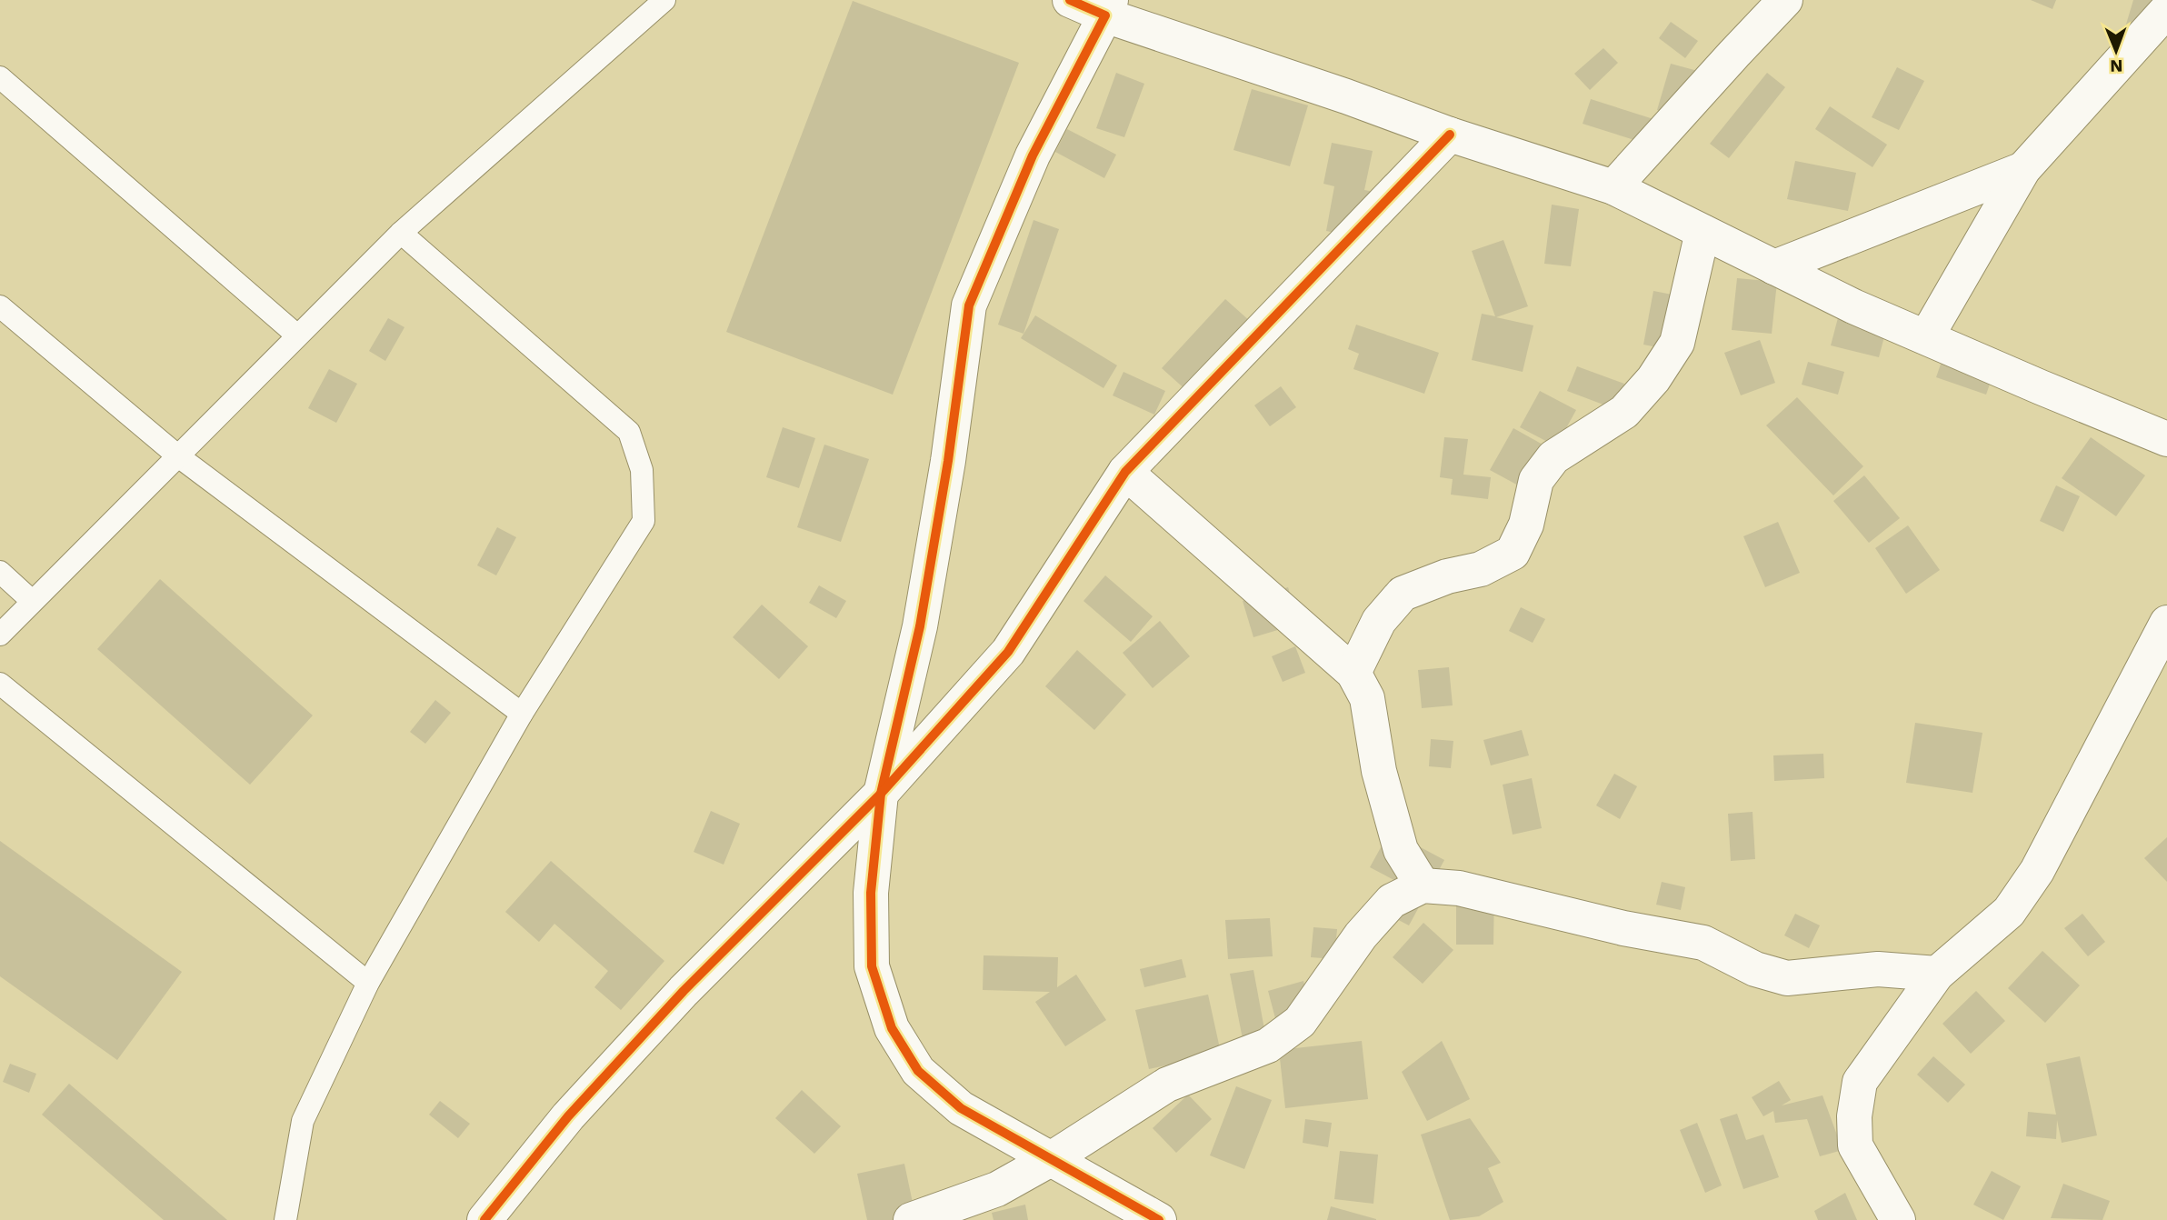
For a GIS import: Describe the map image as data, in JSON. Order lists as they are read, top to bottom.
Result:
{
  "north": "bottom"
}
